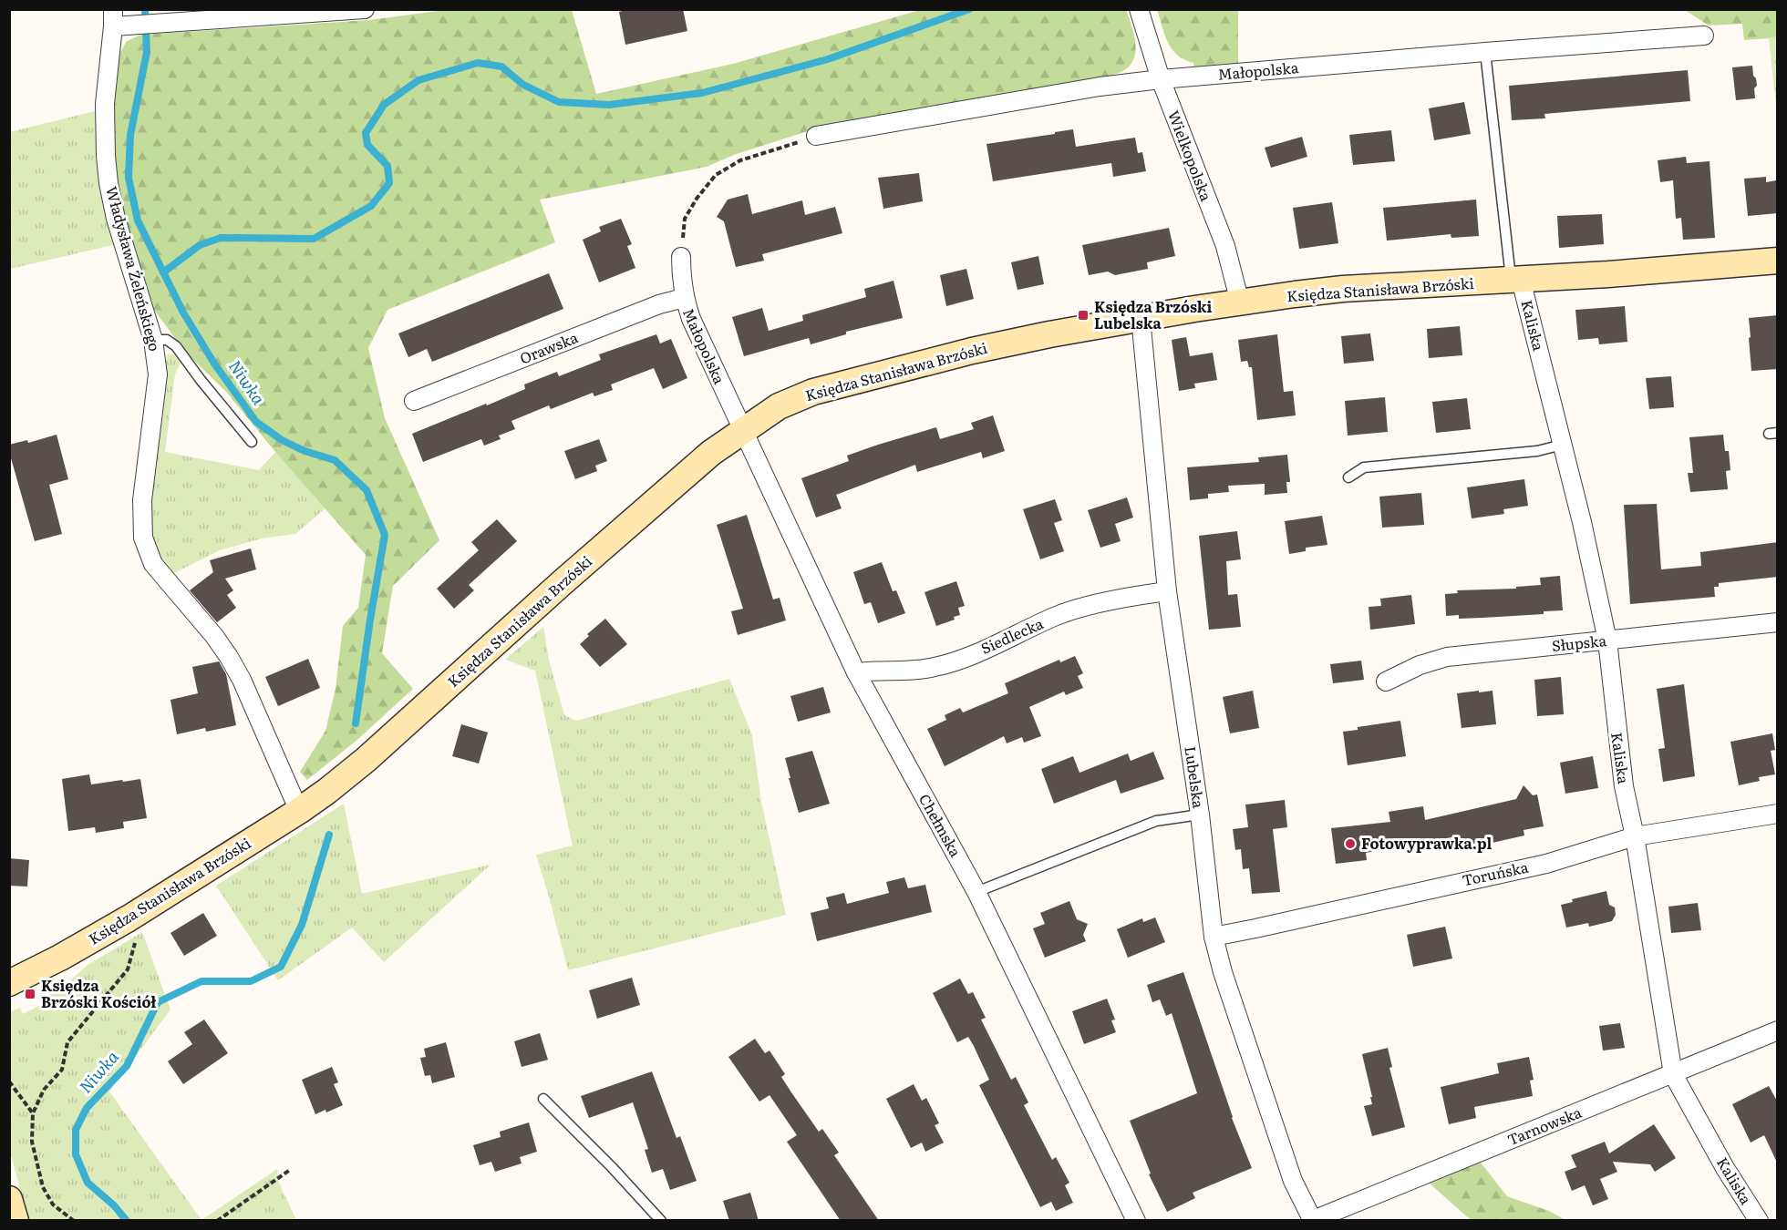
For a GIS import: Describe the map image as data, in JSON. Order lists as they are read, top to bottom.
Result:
{
  "streets": {
    "street": [
      "Małopolska",
      "Wielkopolska",
      "Władysława Żeleńskiego",
      "Księdza Stanisława Brzóski",
      "Kaliska",
      "Orawska",
      "Siedlecka",
      "Słupska",
      "Lubelska",
      "Chełmska",
      "Toruńska",
      "Tarnowska"
    ]
  },
  "crossings": [
    ["Małopolska", "Wielkopolska"],
    ["Małopolska", "Księdza Stanisława Brzóski"],
    ["Małopolska", "Orawska"],
    ["Małopolska", "Chełmska"],
    ["Wielkopolska", "Księdza Stanisława Brzóski"],
    ["Władysława Żeleńskiego", "Księdza Stanisława Brzóski"],
    ["Księdza Stanisława Brzóski", "Kaliska"],
    ["Księdza Stanisława Brzóski", "Lubelska"],
    ["Księdza Stanisława Brzóski", "Chełmska"],
    ["Kaliska", "Słupska"],
    ["Kaliska", "Toruńska"],
    ["Kaliska", "Tarnowska"],
    ["Siedlecka", "Lubelska"],
    ["Siedlecka", "Chełmska"],
    ["Lubelska", "Toruńska"],
    ["Lubelska", "Tarnowska"]
  ],
  "water": ["Niwka"],
  "places": {
    "transit": ["Księdza Brzóski Lubelska", "Księdza Brzóski Kościół"],
    "other": ["Fotowyprawka.pl"]
  }
}
